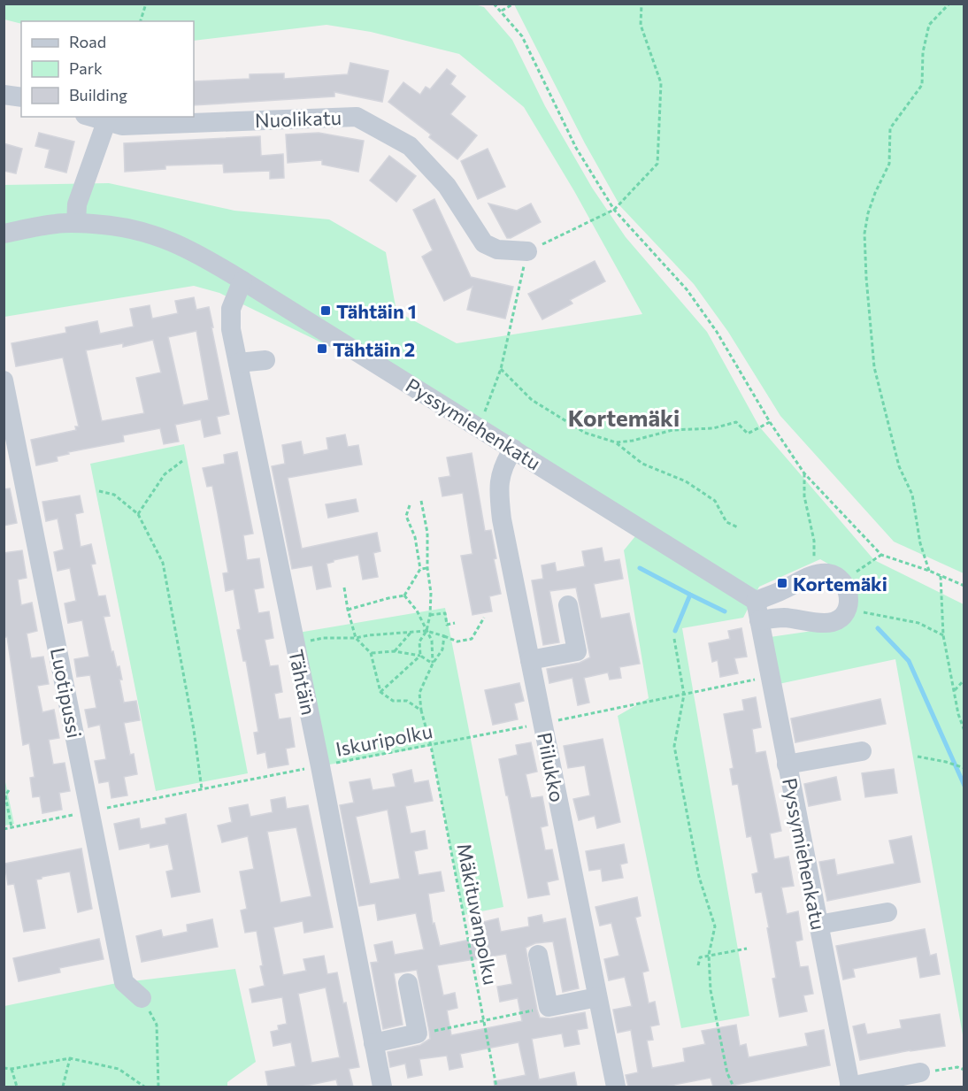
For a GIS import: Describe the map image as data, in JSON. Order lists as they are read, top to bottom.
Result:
{
  "streets": {
    "street": [
      "Nuolikatu",
      "Pyssymiehenkatu",
      "Tähtäin",
      "Luotipussi",
      "Piilukko"
    ],
    "path": ["Iskuripolku", "Mäkituvanpolku"]
  },
  "crossings": [
    ["Pyssymiehenkatu", "Tähtäin"],
    ["Pyssymiehenkatu", "Iskuripolku"],
    ["Pyssymiehenkatu", "Piilukko"],
    ["Tähtäin", "Iskuripolku"],
    ["Luotipussi", "Iskuripolku"],
    ["Iskuripolku", "Piilukko"],
    ["Iskuripolku", "Mäkituvanpolku"]
  ],
  "districts": ["Kortemäki"],
  "places": {
    "transit": ["Tähtäin 1", "Tähtäin 2", "Kortemäki"]
  },
  "legend": ["Road", "Park", "Building"]
}
